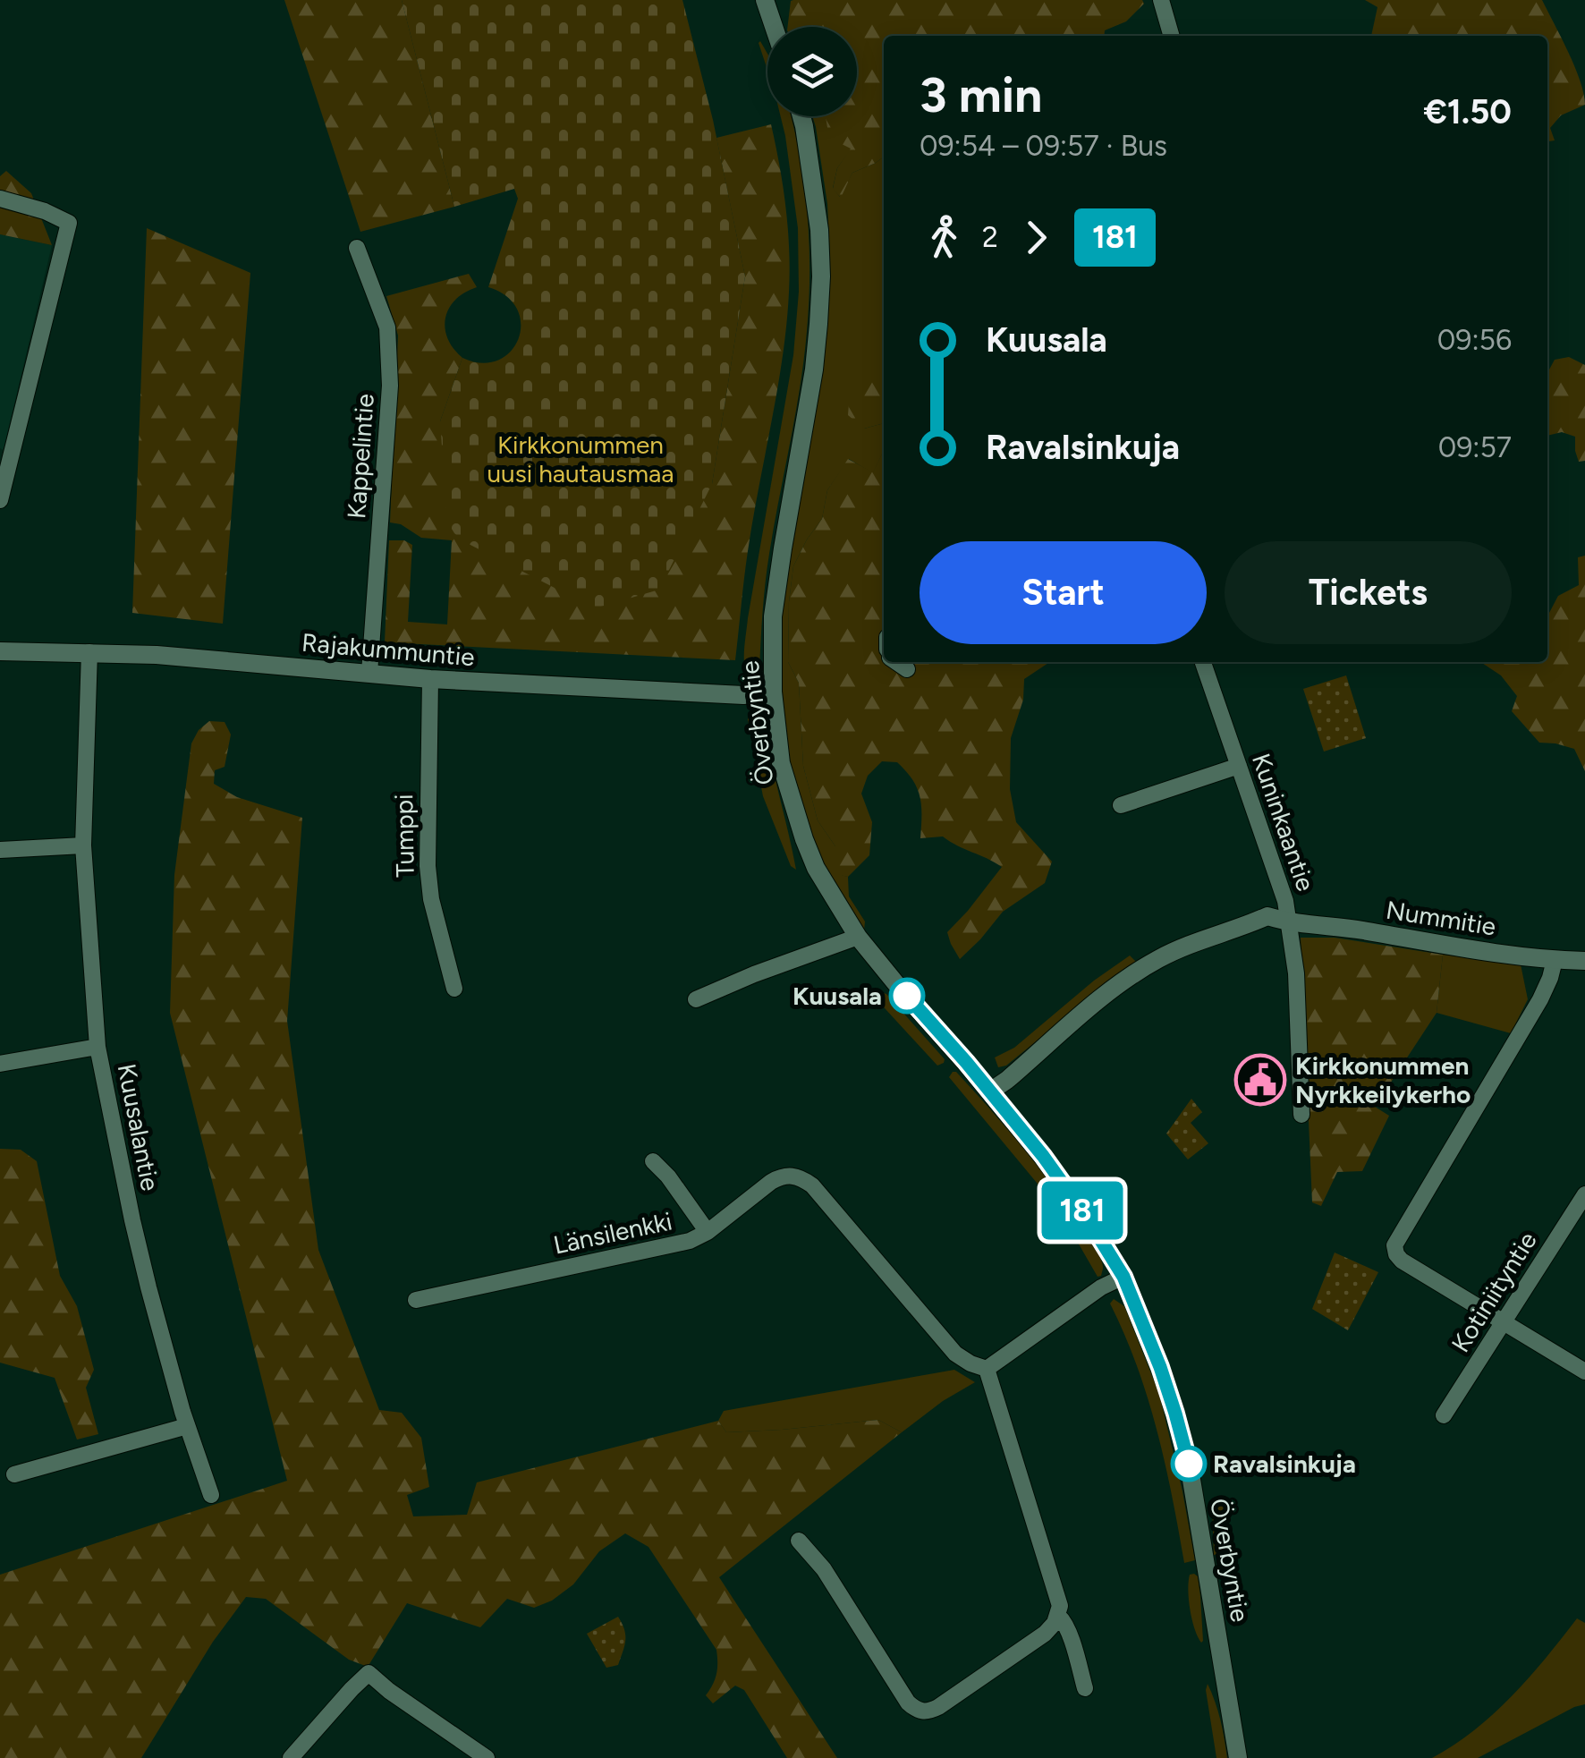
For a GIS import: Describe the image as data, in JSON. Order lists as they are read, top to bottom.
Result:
{
  "streets": {
    "street": [
      "Kappelintie",
      "Rajakummuntie",
      "Överbyntie",
      "Kuninkaantie",
      "Tumppi",
      "Nummitie",
      "Kuusalantie",
      "Länsilenkki",
      "Kotiniityntie"
    ]
  },
  "crossings": [
    ["Kappelintie", "Rajakummuntie"],
    ["Rajakummuntie", "Överbyntie"],
    ["Rajakummuntie", "Tumppi"],
    ["Rajakummuntie", "Kuusalantie"],
    ["Överbyntie", "Nummitie"],
    ["Kuninkaantie", "Nummitie"]
  ],
  "parks": ["Kirkkonummen uusi hautausmaa"],
  "places": {
    "other": ["Kuusala", "Ravalsinkuja"],
    "public building": ["Kirkkonummen Nyrkkeilykerho"]
  },
  "lines": ["bus line 181"],
  "page": {
    "on_map": "181",
    "heading": ["3 min", "09:54 – 09:57 · Bus", "€1.50"],
    "legs": ["2", "181"],
    "list": [
      {
        "name": "Kuusala",
        "value": "09:56"
      },
      {
        "name": "Ravalsinkuja",
        "value": "09:57"
      }
    ],
    "buttons": ["Start", "Tickets"]
  }
}
